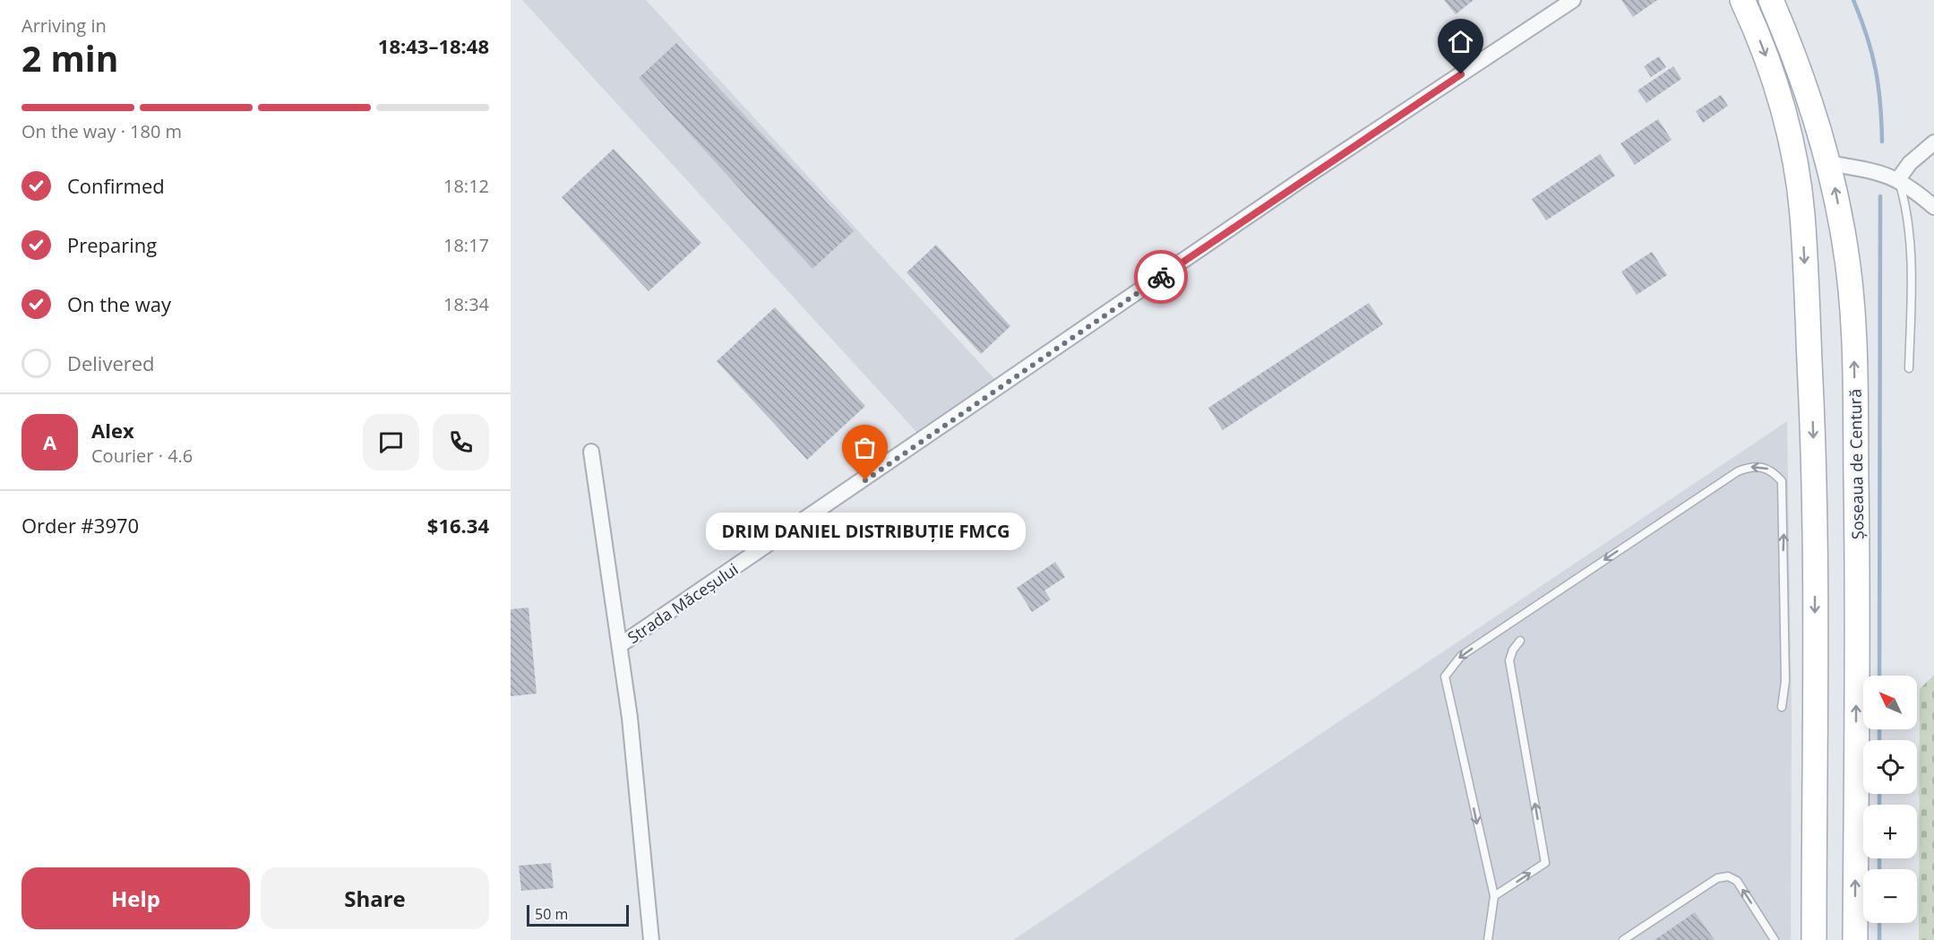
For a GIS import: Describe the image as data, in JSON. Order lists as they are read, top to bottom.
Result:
{
  "streets": {
    "main road": ["Șoseaua de Centură"],
    "street": ["Strada Măceșului"]
  },
  "places": ["DRIM DANIEL DISTRIBUȚIE FMCG"],
  "scale_bar": "50 m",
  "north": "top left",
  "page": {
    "heading": ["2 min", "Arriving in", "18:43–18:48"],
    "panel": [
      "Alex",
      "Courier · 4.6",
      "Order #3970",
      "$16.34"
    ],
    "bar": "On the way · 180 m",
    "list": [
      ["Confirmed", "18:12"],
      ["Preparing", "18:17"],
      ["On the way", "18:34"],
      "Delivered"
    ],
    "round": "A",
    "bubble": "DRIM DANIEL DISTRIBUȚIE FMCG",
    "map_buttons": ["+", "−"],
    "buttons": ["Help", "Share"],
    "scale": "50 m"
  }
}
